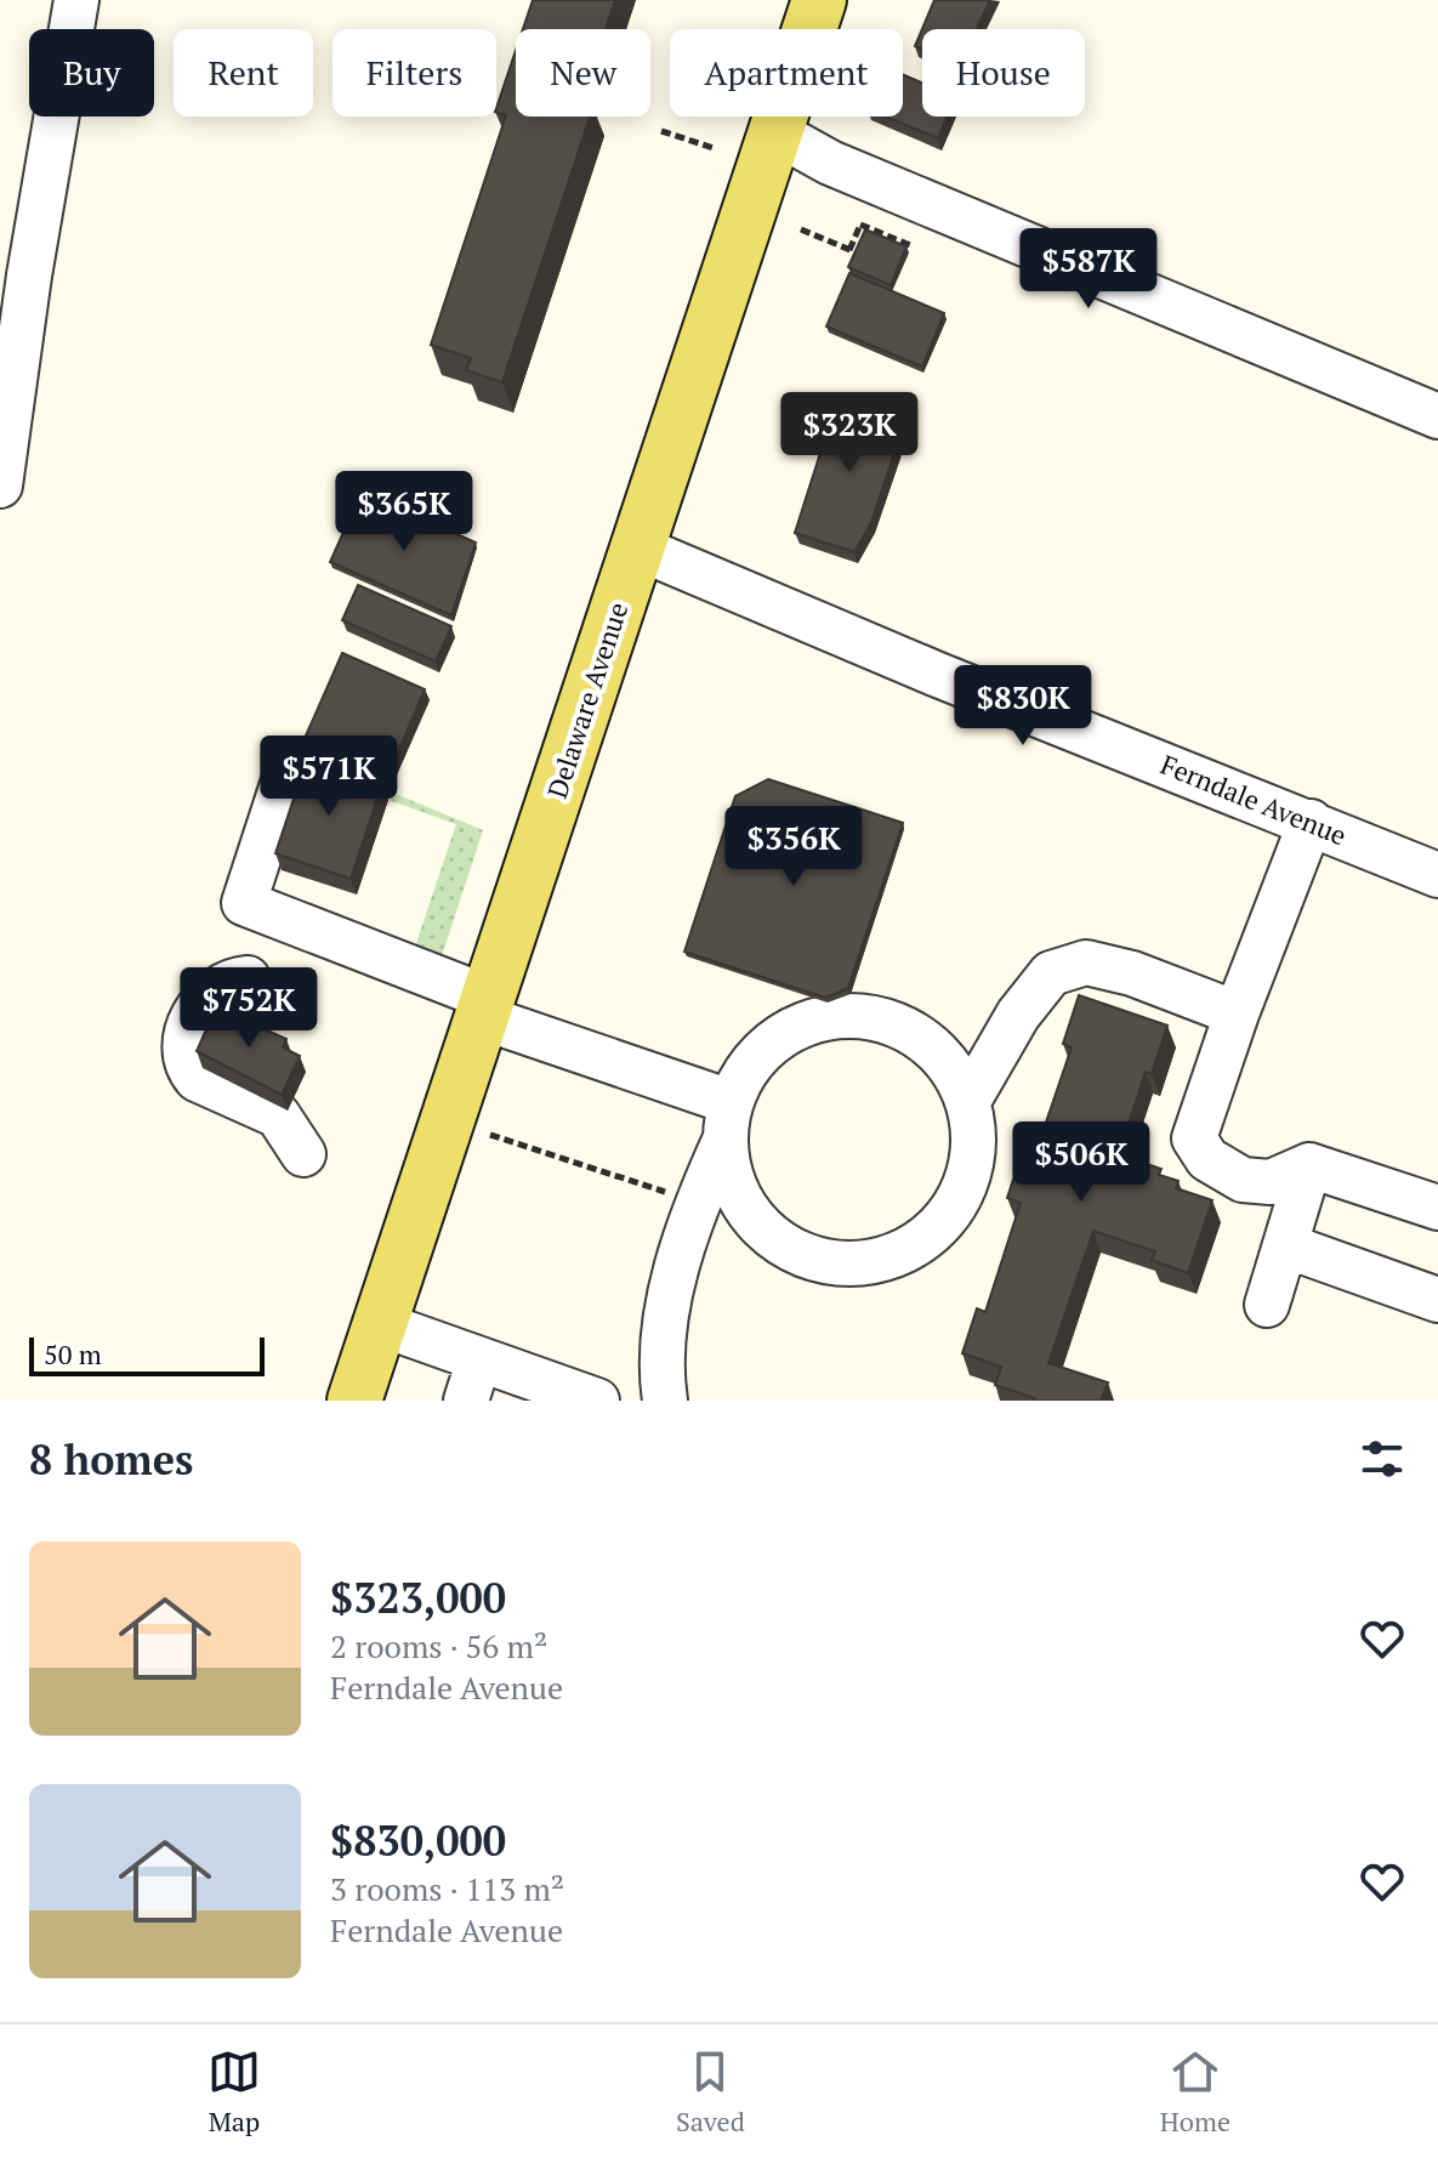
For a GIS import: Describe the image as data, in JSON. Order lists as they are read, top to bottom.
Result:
{
  "streets": {
    "main road": ["Delaware Avenue"],
    "street": ["Ferndale Avenue"]
  },
  "crossings": [
    ["Delaware Avenue", "Ferndale Avenue"]
  ],
  "scale_bar": "50 m",
  "page": {
    "chip": [
      "Buy",
      "Rent",
      "Filters",
      "New",
      "Apartment",
      "House"
    ],
    "price": [
      "$587K",
      "$323K",
      "$365K",
      "$830K",
      "$571K",
      "$356K",
      "$752K",
      "$506K"
    ],
    "scale": "50 m",
    "heading": "8 homes",
    "list": [
      {
        "name": "$323,000",
        "note": "2 rooms · 56 m² · Ferndale Avenue"
      },
      {
        "name": "$830,000",
        "note": "3 rooms · 113 m² · Ferndale Avenue"
      }
    ],
    "tabs": ["Map", "Saved", "Home"]
  }
}
